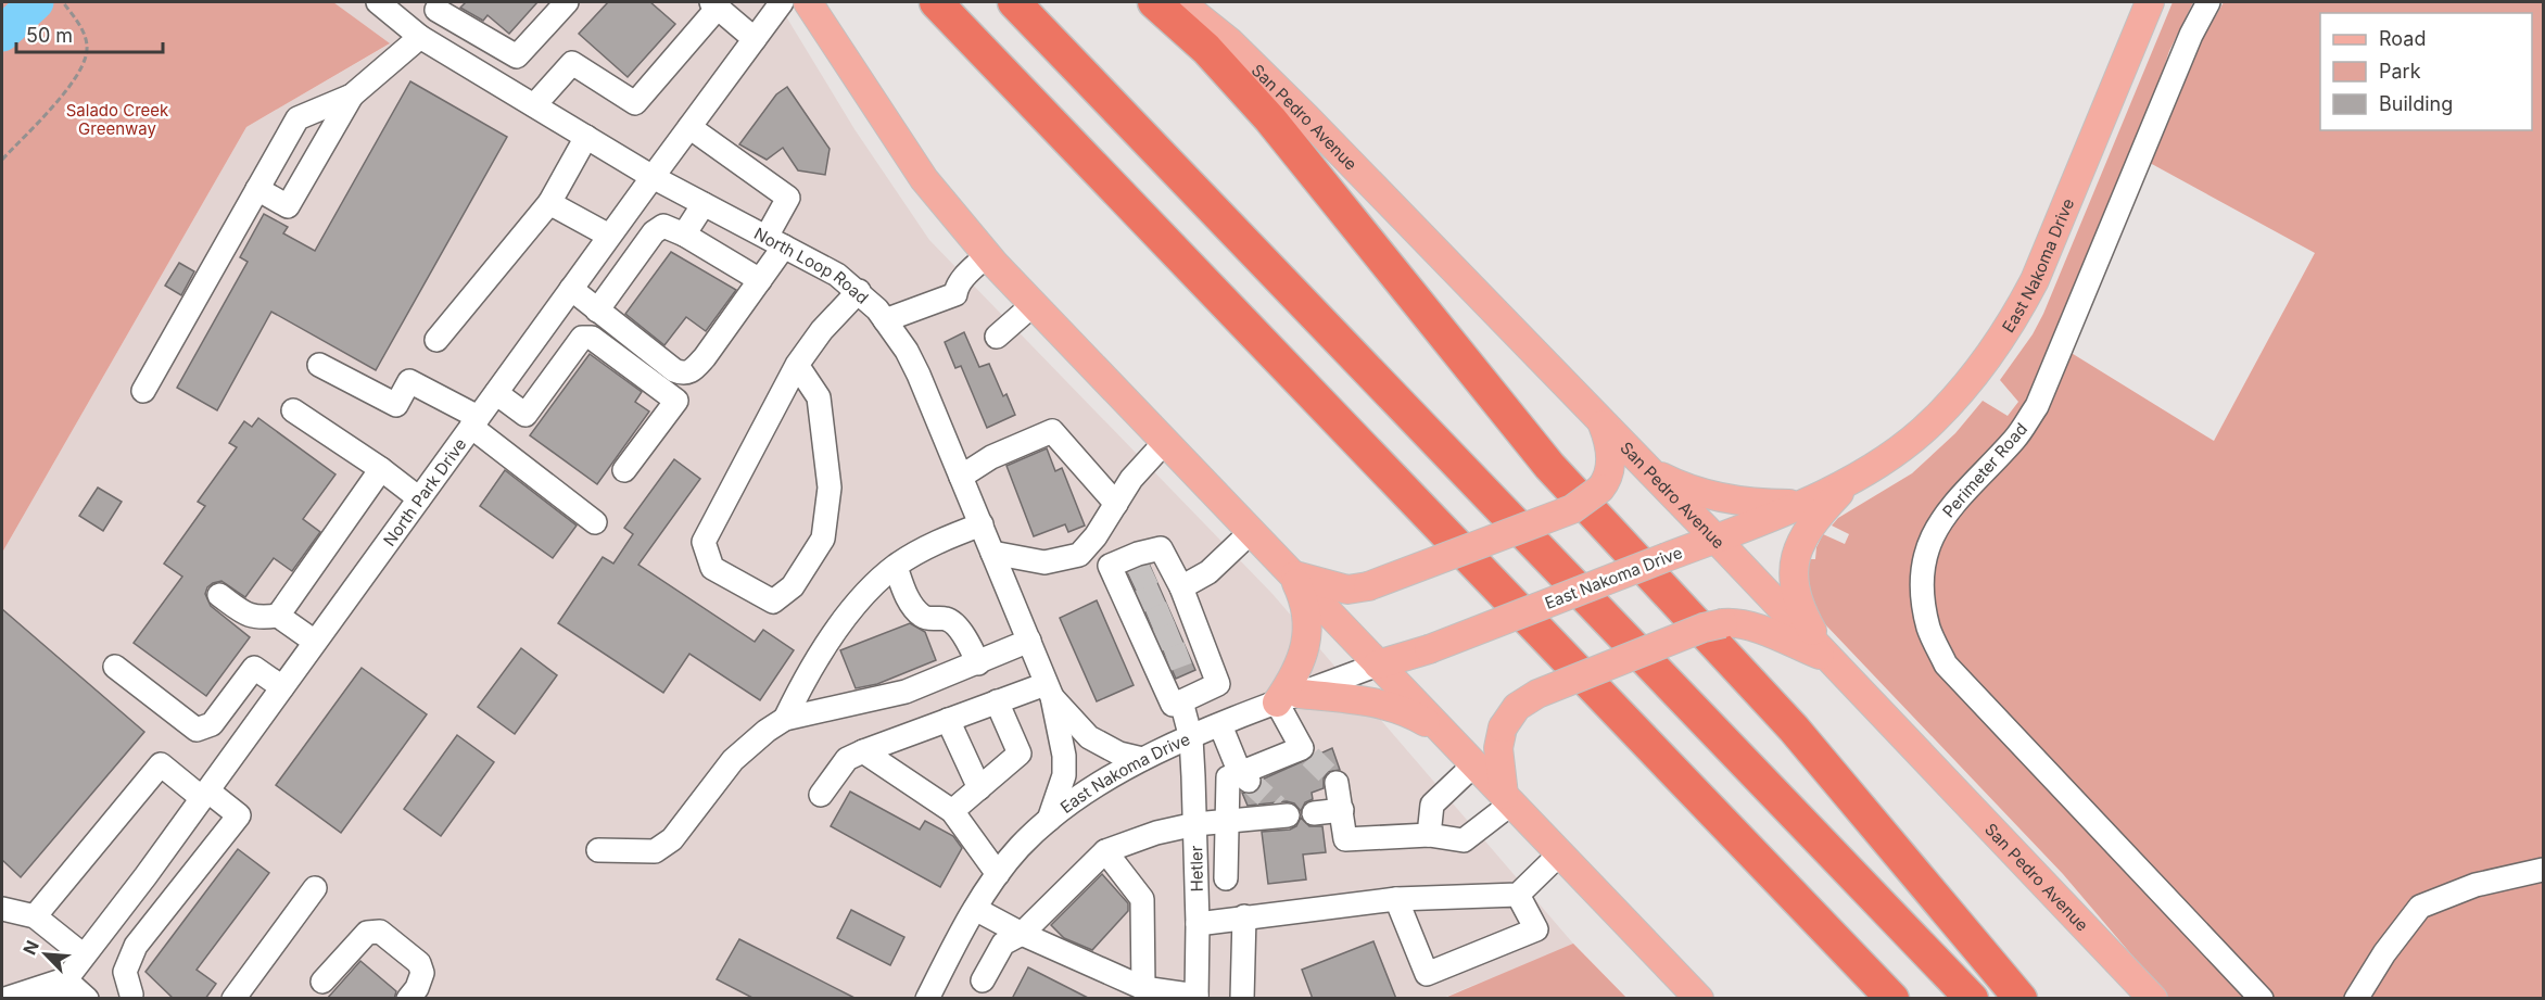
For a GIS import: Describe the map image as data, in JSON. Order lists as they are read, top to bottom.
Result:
{
  "streets": {
    "main road": ["San Pedro Avenue", "East Nakoma Drive"],
    "street": [
      "North Loop Road",
      "Perimeter Road",
      "North Park Drive",
      "Hetler"
    ]
  },
  "crossings": [
    ["San Pedro Avenue", "East Nakoma Drive"],
    ["East Nakoma Drive", "North Loop Road"],
    ["East Nakoma Drive", "Hetler"],
    ["North Loop Road", "North Park Drive"]
  ],
  "parks": ["Salado Creek Greenway"],
  "legend": ["Road", "Park", "Building"],
  "scale_bar": "50 m",
  "north": "top left"
}
